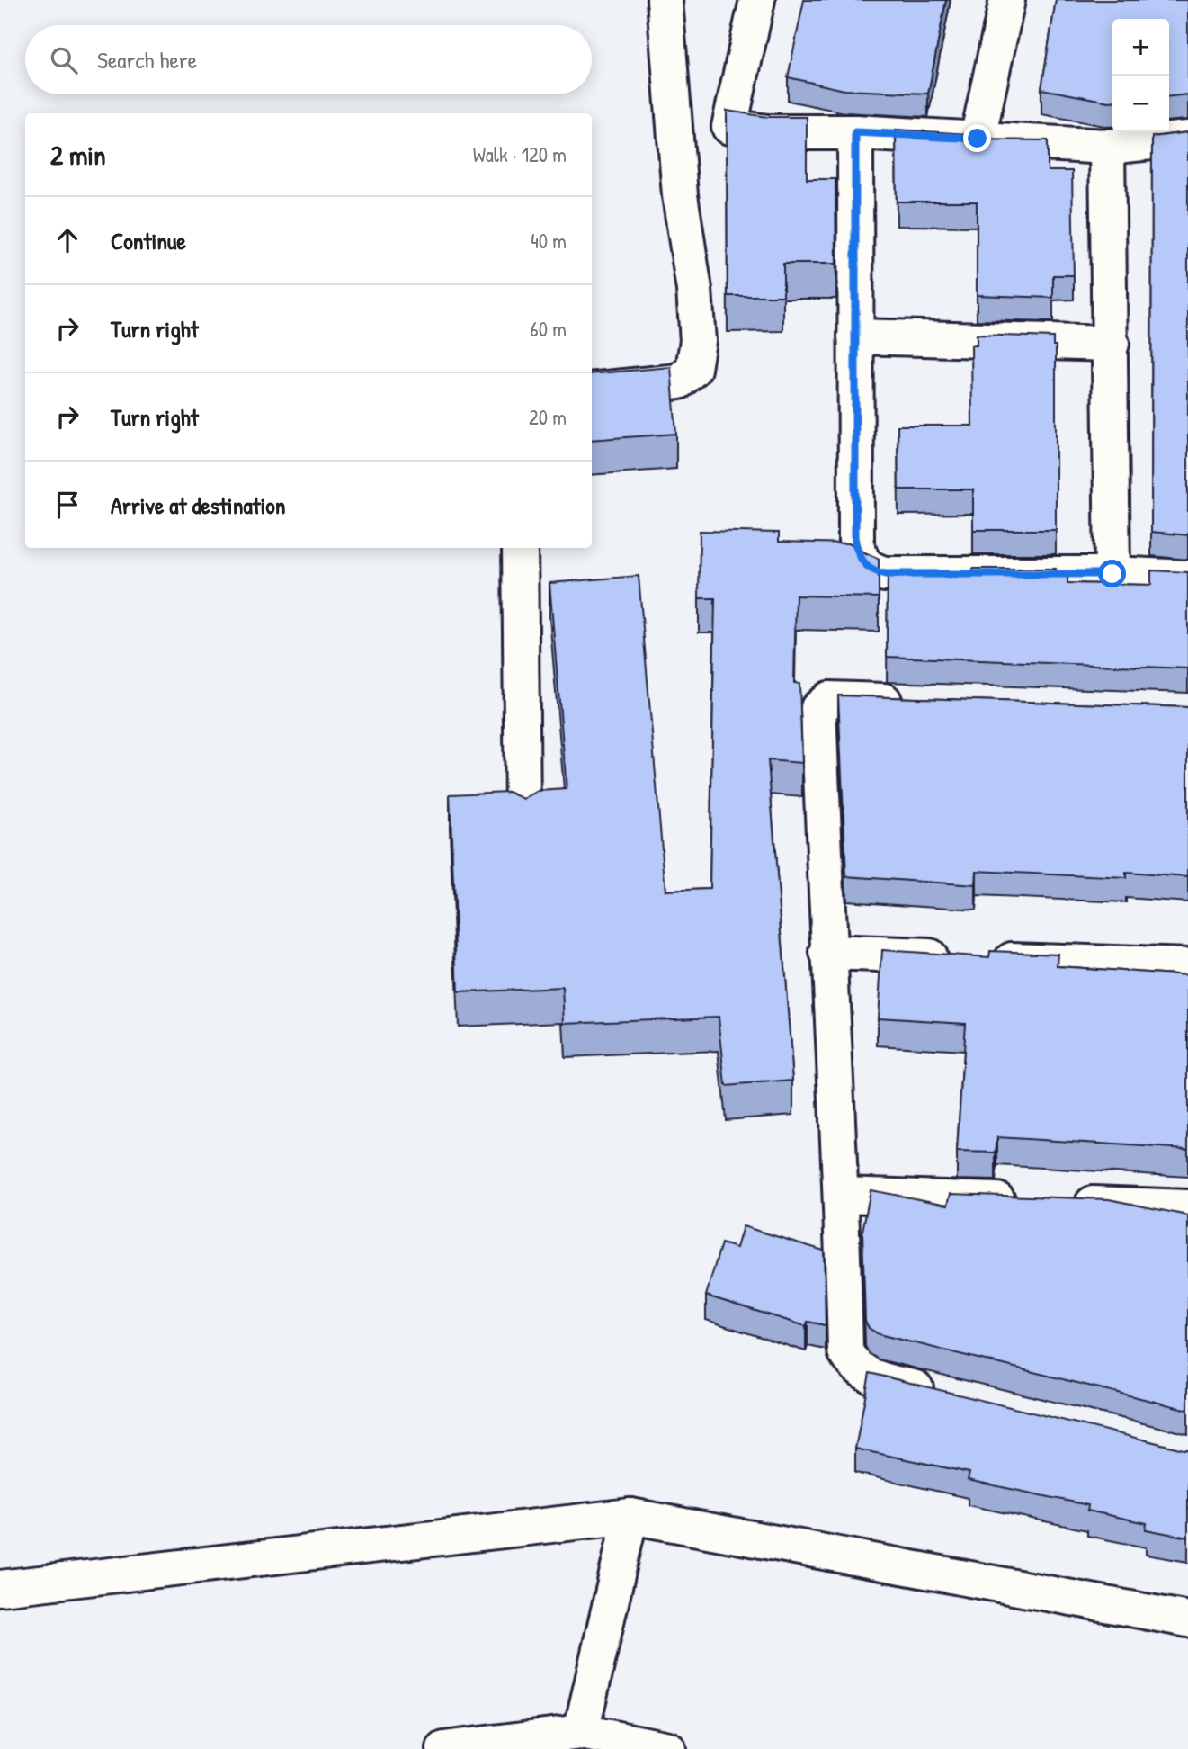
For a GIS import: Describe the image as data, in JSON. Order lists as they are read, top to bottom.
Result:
{
  "page": {
    "map_buttons": ["+", "−"],
    "search": "Search here",
    "heading": ["2 min", "Walk · 120 m"],
    "list": [
      ["Continue", "40 m"],
      ["Turn right", "60 m"],
      ["Turn right", "20 m"],
      "Arrive at destination"
    ]
  }
}
